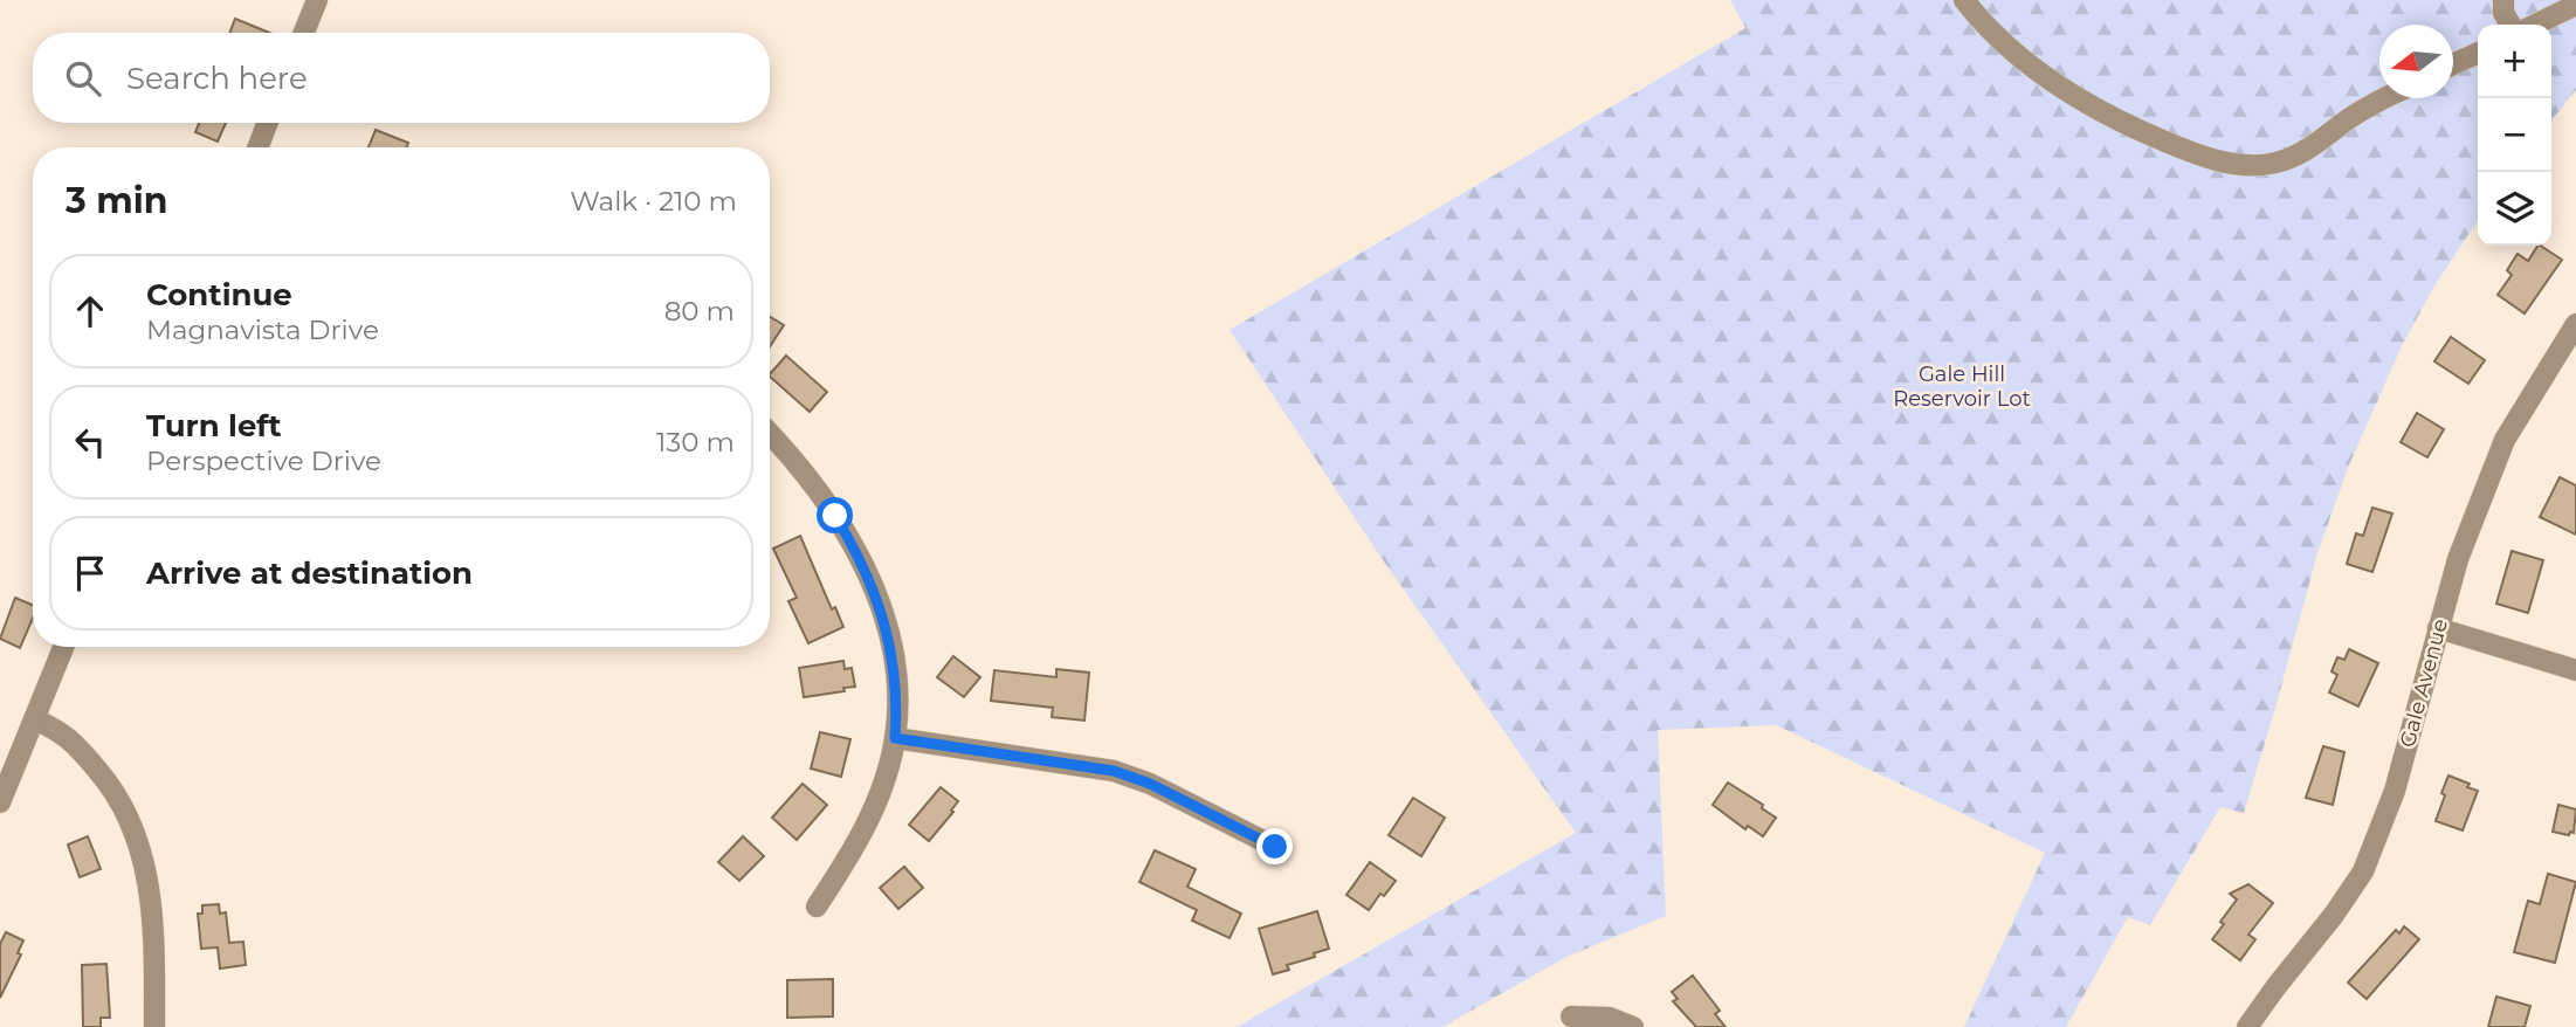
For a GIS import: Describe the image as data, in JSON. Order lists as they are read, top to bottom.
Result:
{
  "streets": {
    "street": ["Gale Avenue"]
  },
  "parks": ["Gale Hill Reservoir Lot"],
  "north": "left",
  "page": {
    "map_buttons": ["+", "−"],
    "search": "Search here",
    "heading": ["3 min", "Walk · 210 m"],
    "list": [
      ["Continue", "Magnavista Drive", "80 m"],
      ["Turn left", "Perspective Drive", "130 m"],
      "Arrive at destination"
    ]
  }
}
